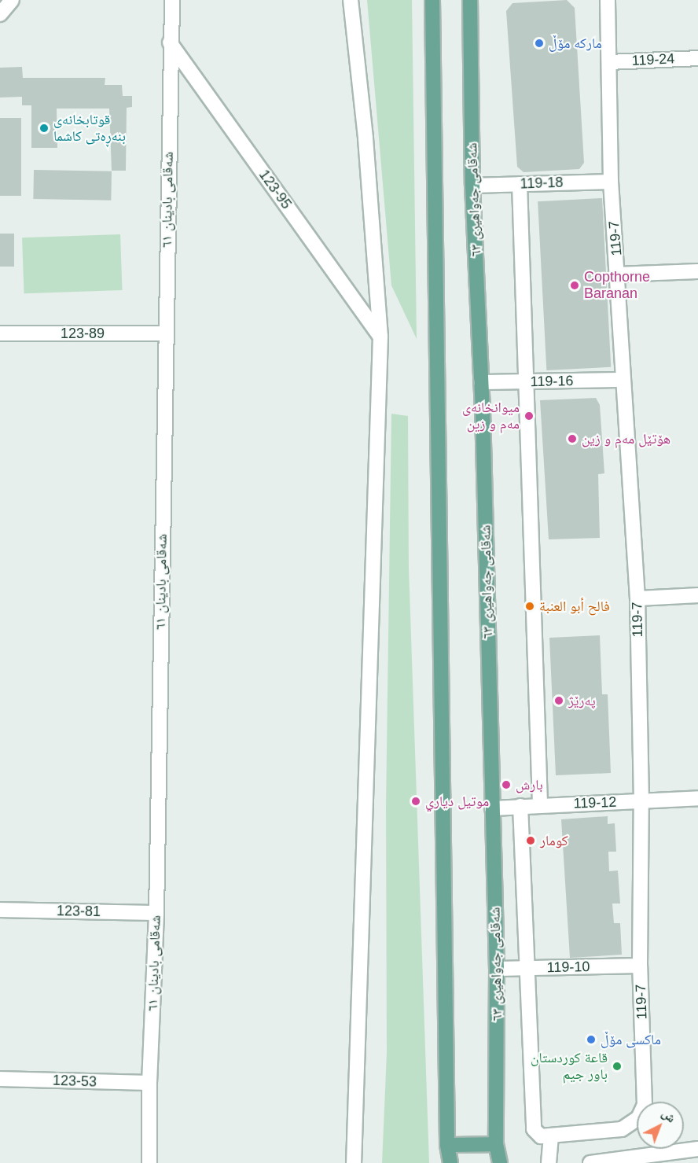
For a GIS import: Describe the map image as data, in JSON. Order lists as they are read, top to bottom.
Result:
{
  "streets": {
    "main road": ["شەقامی جەواهیری ٦٣"],
    "street": [
      "119-24",
      "119-18",
      "123-95",
      "شەقامی بادینان ٦١",
      "119-7",
      "123-89",
      "119-16",
      "119-12",
      "123-81",
      "119-10",
      "123-53"
    ]
  },
  "crossings": [
    ["119-24", "119-7"],
    ["119-18", "شەقامی جەواهیری ٦٣"],
    ["119-18", "119-7"],
    ["123-95", "شەقامی بادینان ٦١"],
    ["شەقامی بادینان ٦١", "123-89"],
    ["شەقامی بادینان ٦١", "123-81"],
    ["شەقامی بادینان ٦١", "123-53"],
    ["شەقامی جەواهیری ٦٣", "119-16"],
    ["شەقامی جەواهیری ٦٣", "119-12"],
    ["شەقامی جەواهیری ٦٣", "119-10"],
    ["119-7", "119-16"],
    ["119-7", "119-12"],
    ["119-7", "119-10"]
  ],
  "places": [
    "مارکە مۆڵ",
    "قوتابخانەی بنەڕەتی کاشما",
    "Copthorne Baranan",
    "میوانخانەی مەم و زین",
    "هۆتێل مەم و زین",
    "فالح أبو العنبة",
    "پەرێژ",
    "بارش",
    "موتيل دياري",
    "کومار",
    "ماکسی مۆڵ",
    "قاعة كوردستان باور جيم"
  ],
  "north": "top right"
}
